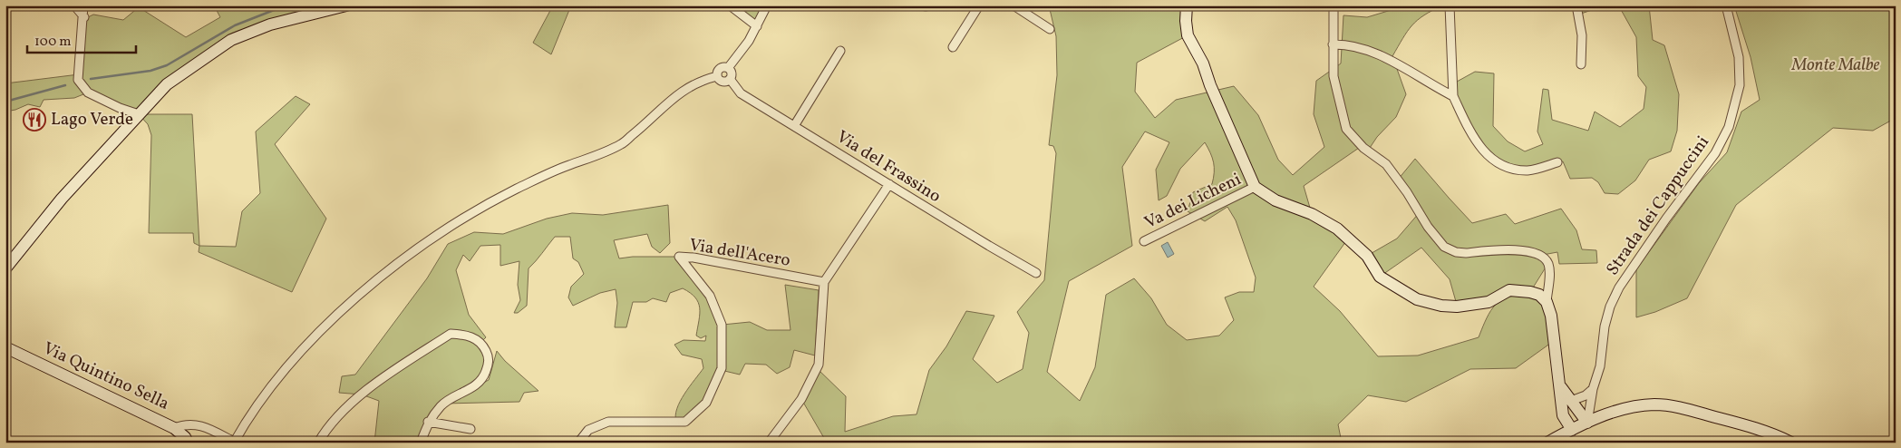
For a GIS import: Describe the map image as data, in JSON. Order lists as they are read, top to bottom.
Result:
{
  "streets": {
    "street": [
      "Via del Frassino",
      "Va dei Licheni",
      "Strada dei Cappuccini",
      "Via dell'Acero",
      "Via Quintino Sella"
    ]
  },
  "parks": ["Monte Malbe"],
  "places": {
    "restaurant": ["Lago Verde"]
  },
  "scale_bar": "100 m"
}
